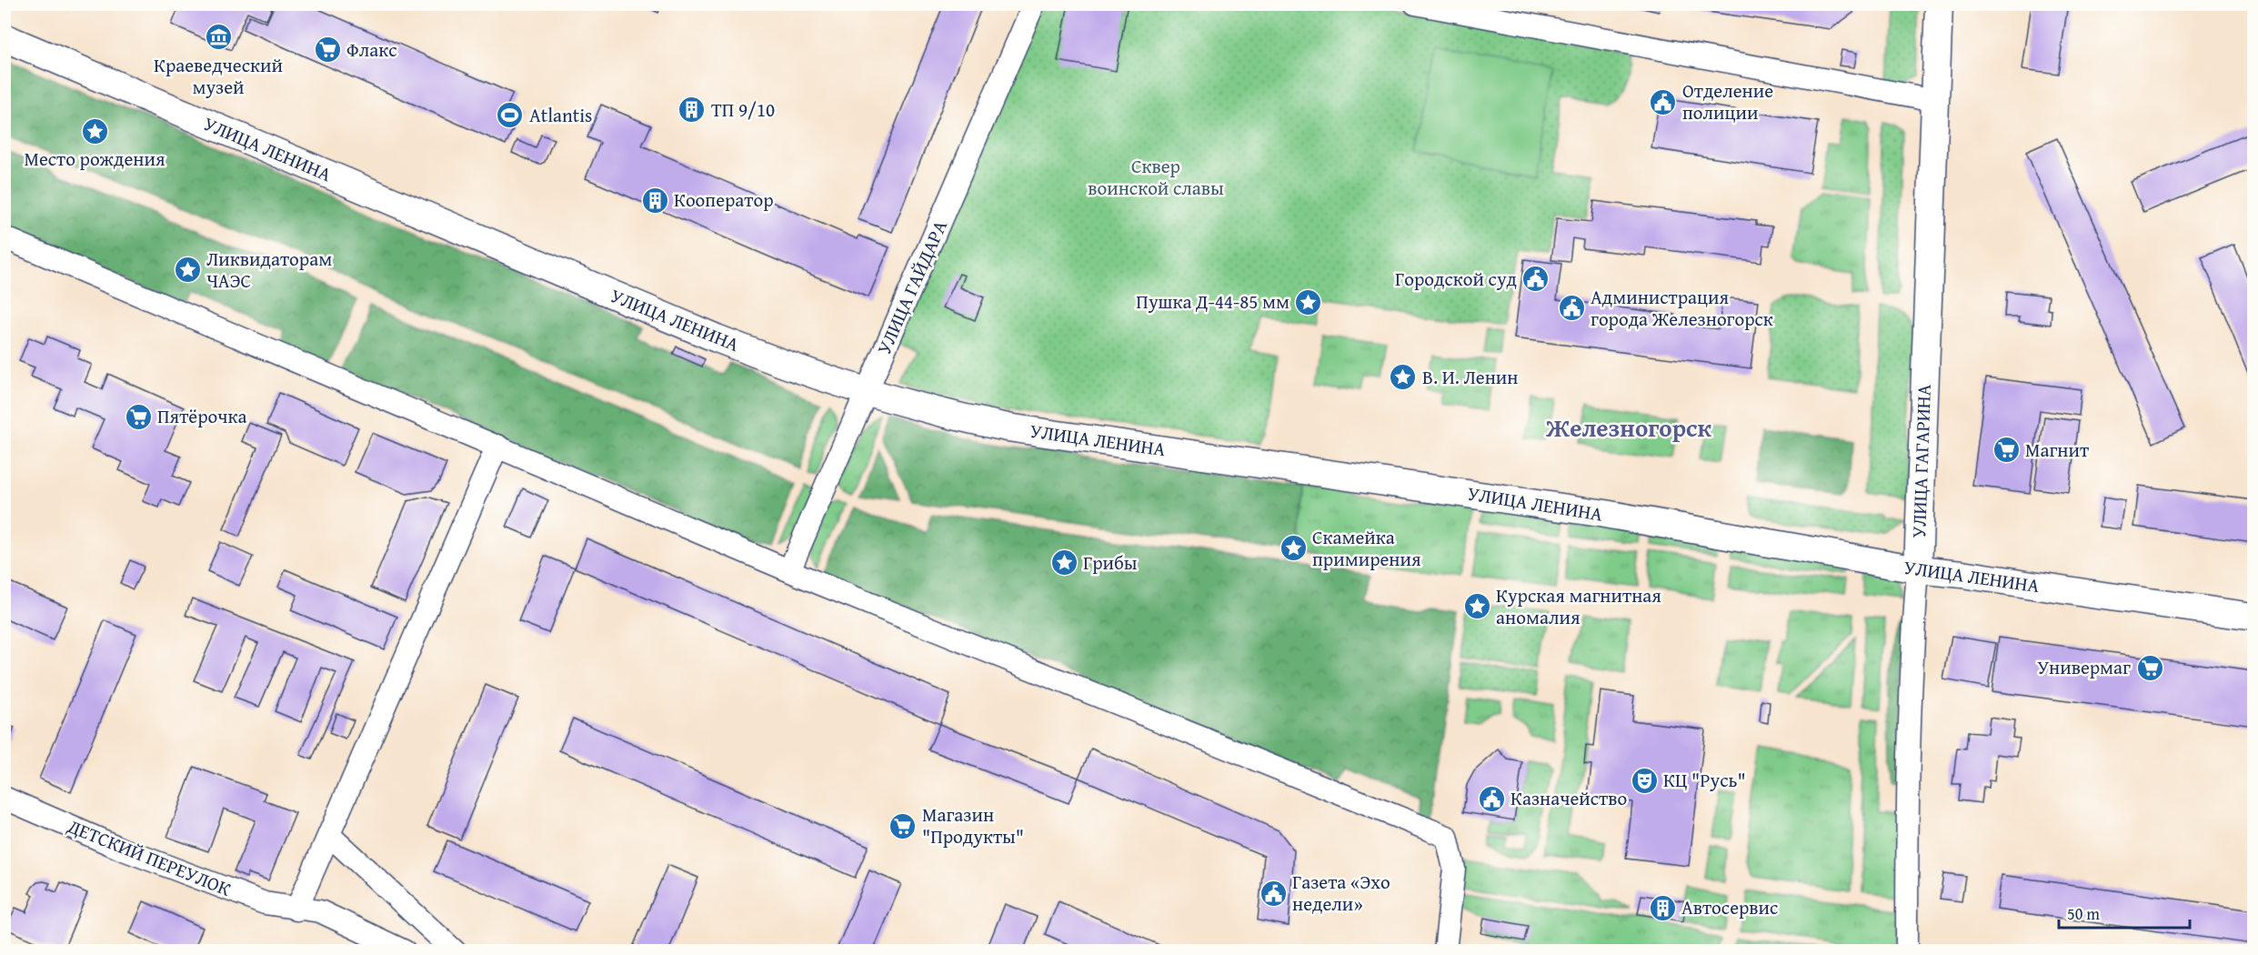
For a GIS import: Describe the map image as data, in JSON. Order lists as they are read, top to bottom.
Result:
{
  "streets": {
    "main road": ["УЛИЦА ЛЕНИНА", "УЛИЦА ГАГАРИНА"],
    "street": ["УЛИЦА ГАЙДАРА", "ДЕТСКИЙ ПЕРЕУЛОК"]
  },
  "crossings": [
    ["УЛИЦА ЛЕНИНА", "УЛИЦА ГАЙДАРА"],
    ["УЛИЦА ЛЕНИНА", "УЛИЦА ГАГАРИНА"]
  ],
  "districts": ["Железногорск"],
  "parks": ["Сквер воинской славы"],
  "places": {
    "museum": ["Краеведческий музей"],
    "supermarket": [
      "Флакс",
      "Пятёрочка",
      "Магнит",
      "Универмаг",
      "Магазин \"Продукты\""
    ],
    "public building": [
      "Отделение полиции",
      "Городской суд",
      "Администрация города Железногорск",
      "Казначейство",
      "Газета «Эхо недели»"
    ],
    "building": ["ТП 9/10", "Кооператор", "Автосервис"],
    "sports": ["Atlantis"],
    "place": [
      "Место рождения",
      "Ликвидаторам ЧАЭС",
      "Пушка Д-44-85 мм",
      "В. И. Ленин",
      "Скамейка примирения",
      "Грибы",
      "Курская магнитная аномалия"
    ],
    "theatre": ["КЦ \"Русь\""]
  },
  "scale_bar": "50 m"
}
